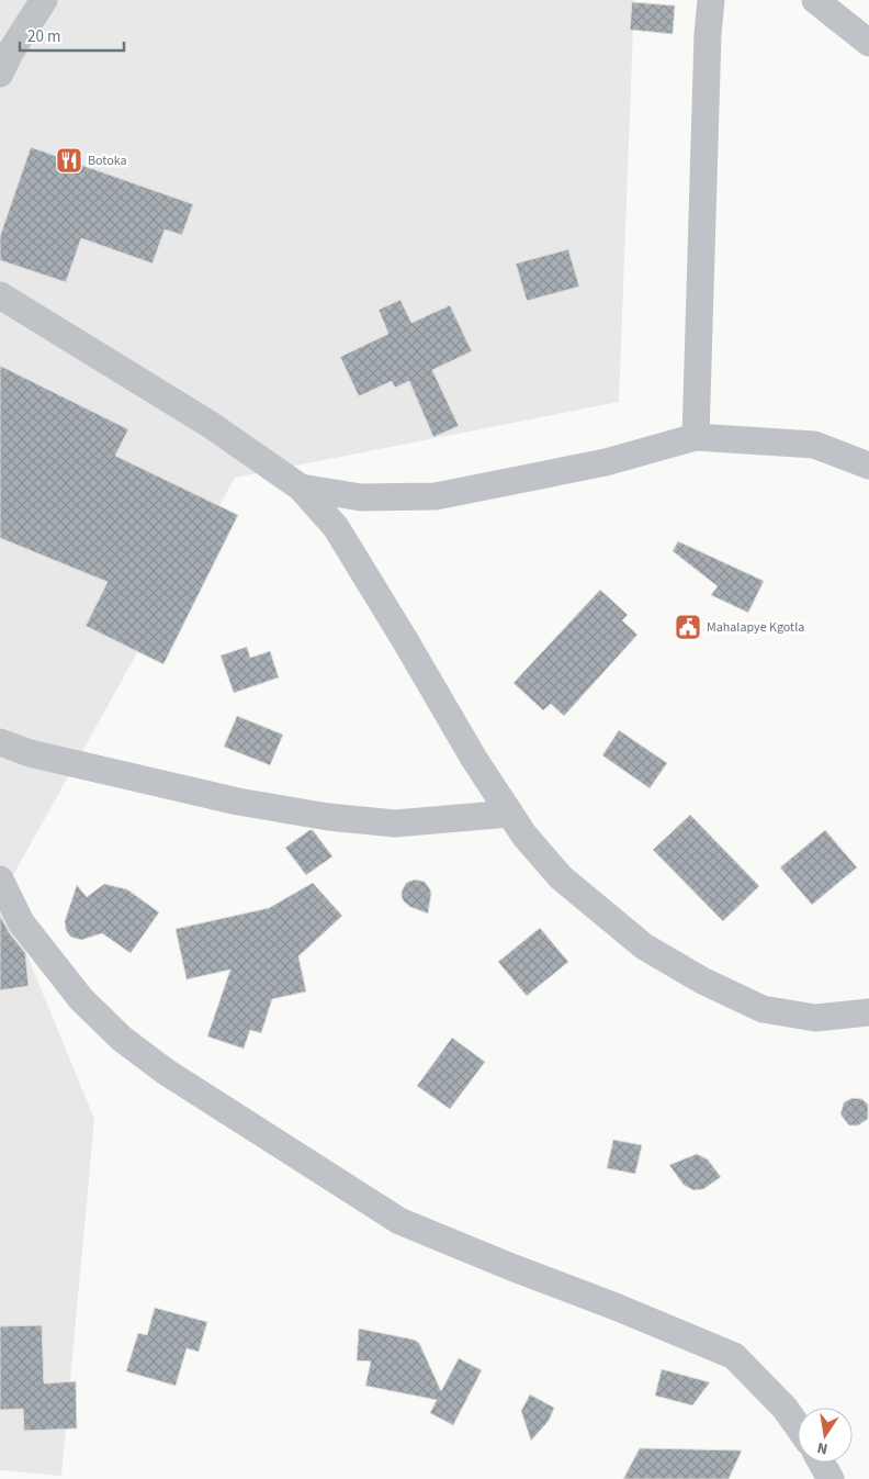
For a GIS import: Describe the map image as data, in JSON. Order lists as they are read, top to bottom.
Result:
{
  "places": {
    "restaurant": ["Botoka"],
    "public building": ["Mahalapye Kgotla"]
  },
  "scale_bar": "20 m",
  "north": "bottom"
}
